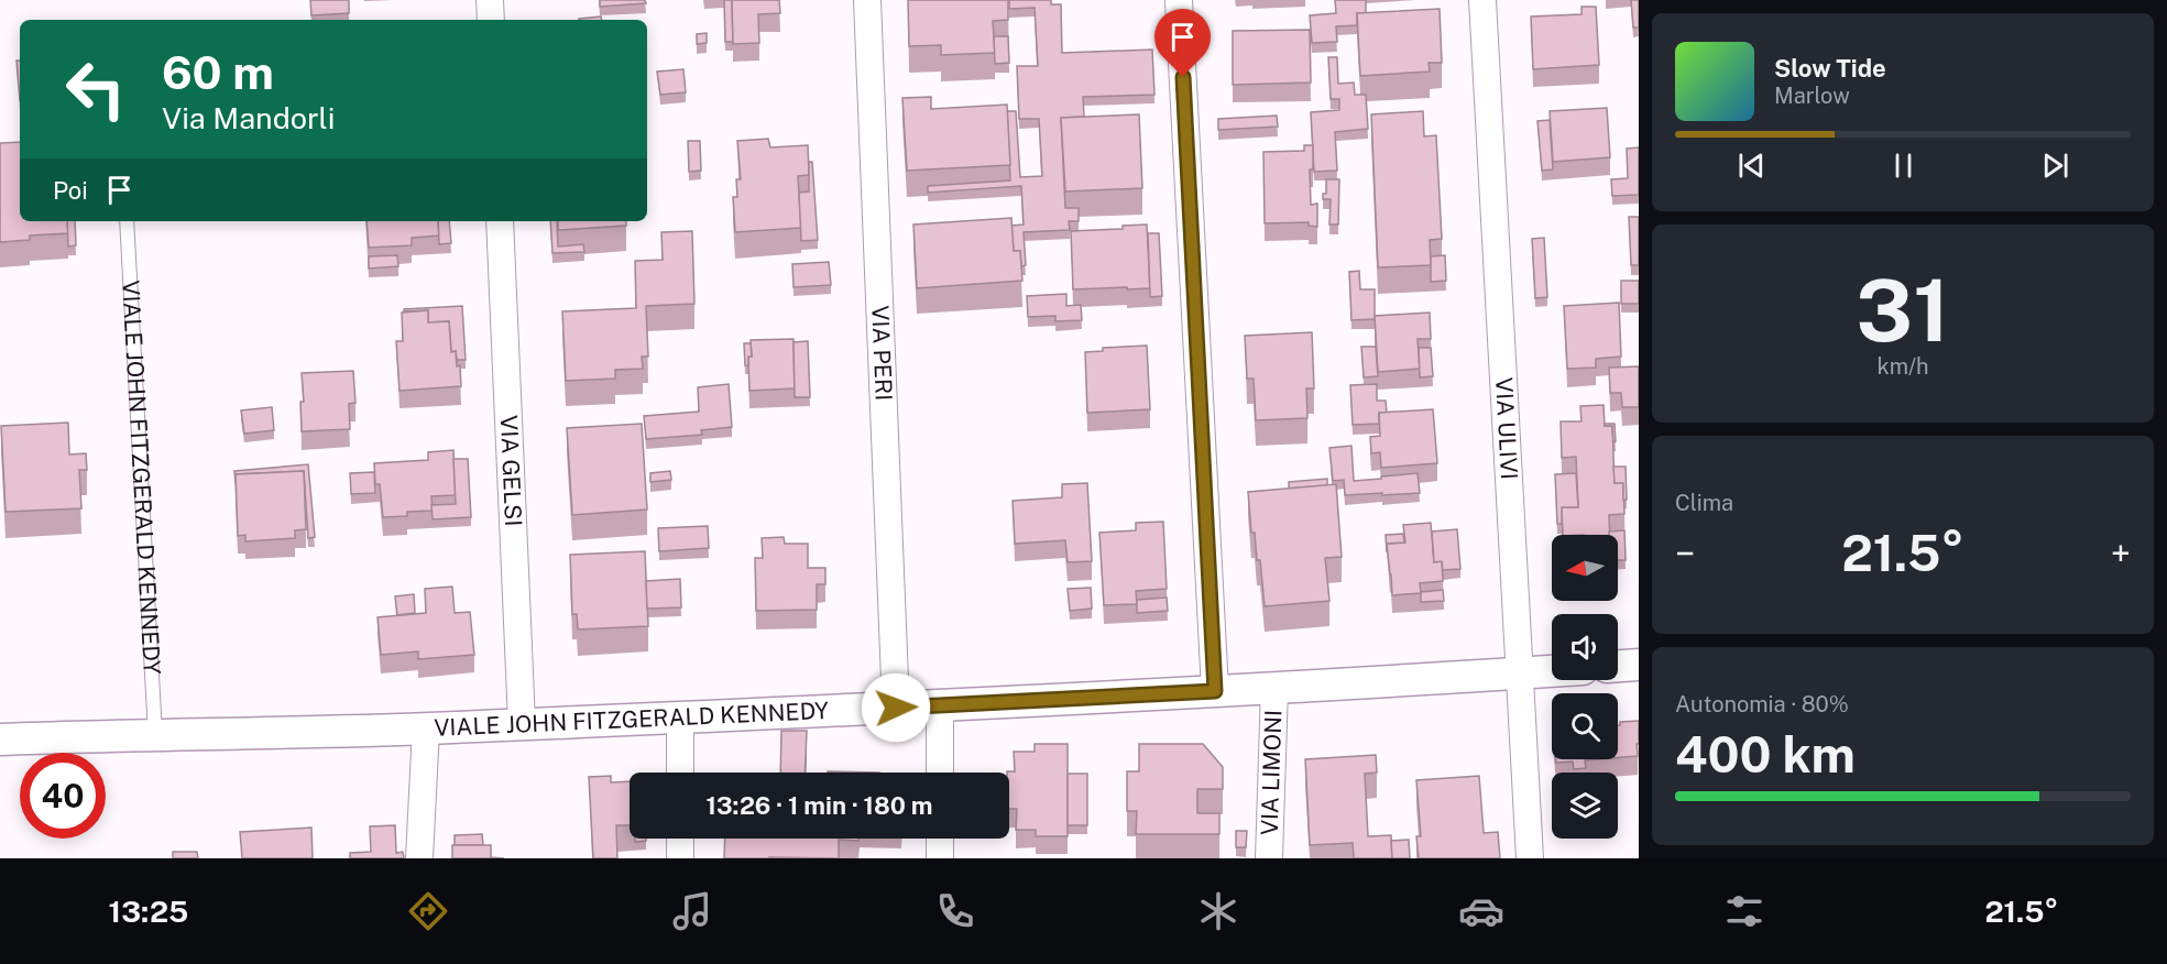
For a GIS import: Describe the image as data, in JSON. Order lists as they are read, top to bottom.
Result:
{
  "streets": {
    "street": [
      "VIA PERI",
      "VIA ULIVI",
      "VIA GELSI",
      "VIALE JOHN FITZGERALD KENNEDY",
      "VIA LIMONI"
    ]
  },
  "crossings": [
    ["VIA PERI", "VIALE JOHN FITZGERALD KENNEDY"],
    ["VIA ULIVI", "VIALE JOHN FITZGERALD KENNEDY"],
    ["VIA GELSI", "VIALE JOHN FITZGERALD KENNEDY"],
    ["VIALE JOHN FITZGERALD KENNEDY", "VIA LIMONI"]
  ],
  "north": "left",
  "page": {
    "turn": ["60 m", "Via Mandorli"],
    "song": ["Slow Tide", "Marlow"],
    "then": "Poi",
    "tile": [
      ["31", "km/h"],
      "Clima",
      ["Autonomia · 80%", "400 km"]
    ],
    "heat": ["−", "21.5°", "+"],
    "limit": "40",
    "trip": "13:26 · 1 min · 180 m",
    "tabs": ["13:25", "21.5°"]
  }
}
